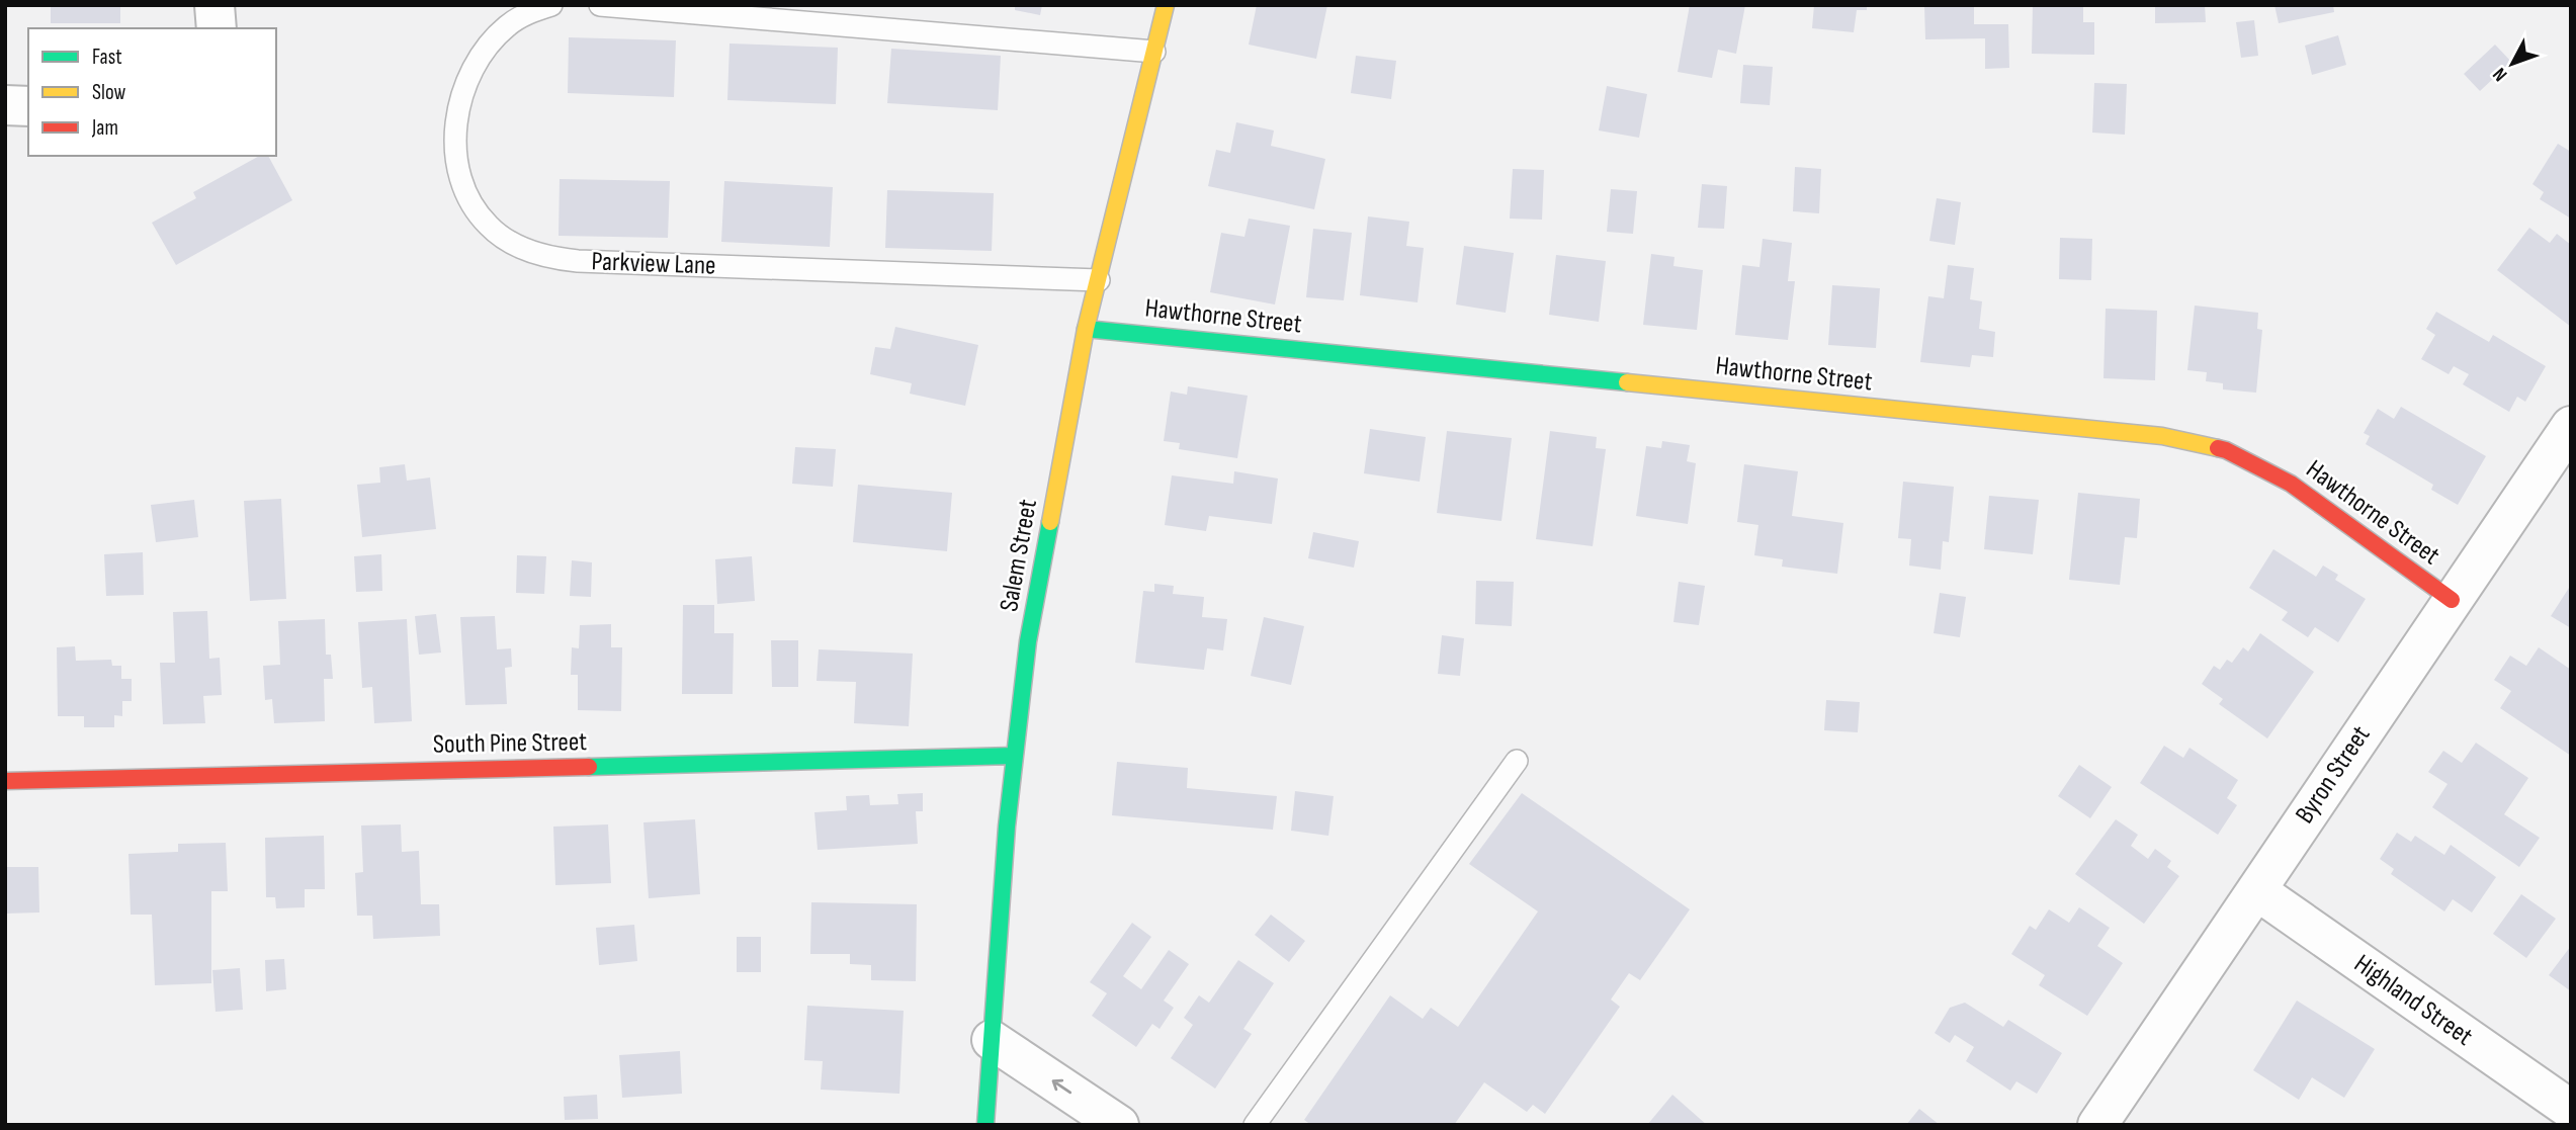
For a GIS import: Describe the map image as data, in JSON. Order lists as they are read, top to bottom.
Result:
{
  "streets": {
    "street": [
      "Hawthorne Street",
      "Salem Street",
      "South Pine Street",
      "Byron Street",
      "Highland Street"
    ],
    "lane": ["Parkview Lane"]
  },
  "crossings": [
    ["Parkview Lane", "Salem Street"],
    ["Hawthorne Street", "Salem Street"],
    ["Hawthorne Street", "Byron Street"],
    ["Salem Street", "South Pine Street"],
    ["Byron Street", "Highland Street"]
  ],
  "legend": ["Fast", "Slow", "Jam"],
  "north": "bottom left"
}
